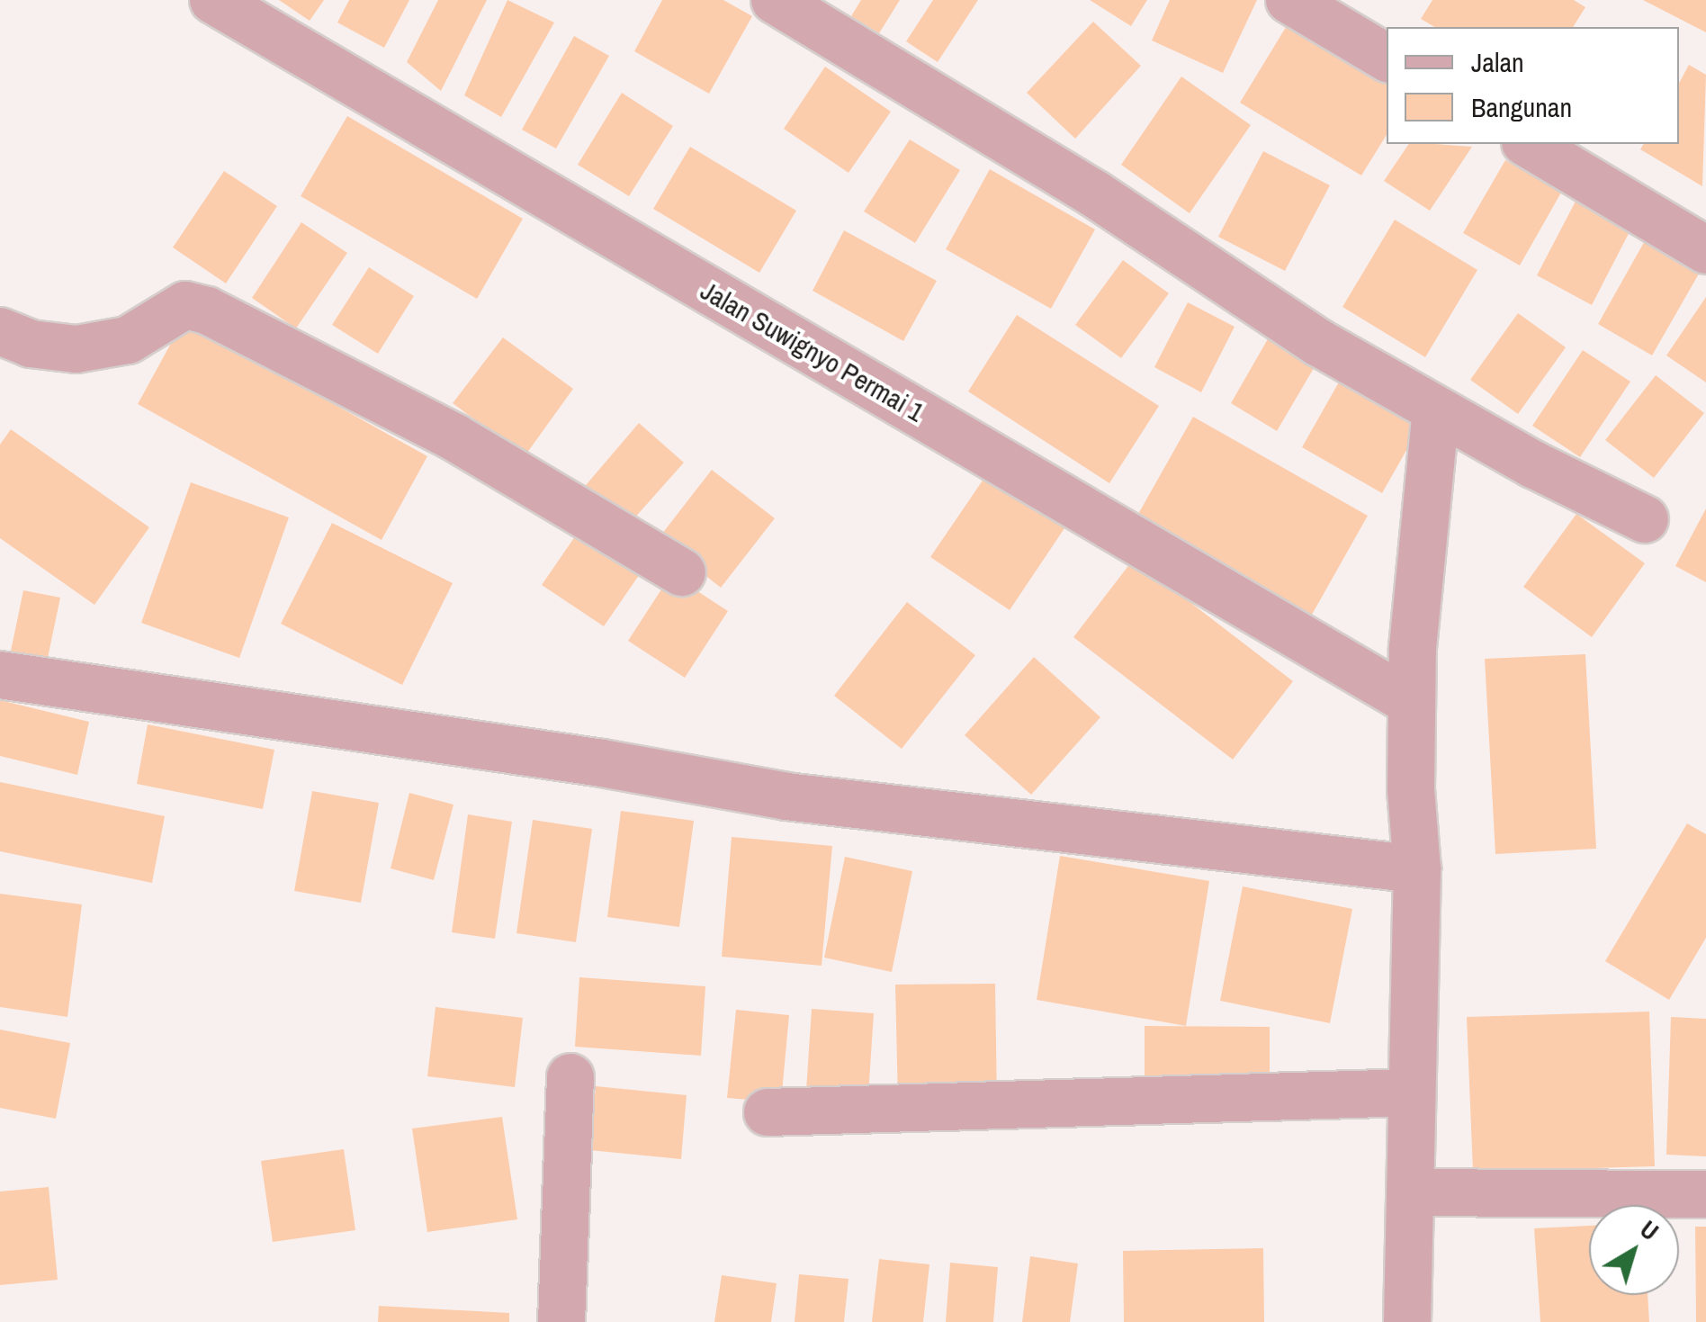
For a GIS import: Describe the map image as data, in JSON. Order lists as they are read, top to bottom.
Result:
{
  "streets": {
    "street": ["Jalan Suwignyo Permai 1"]
  },
  "legend": ["Jalan", "Bangunan"],
  "north": "top right"
}
